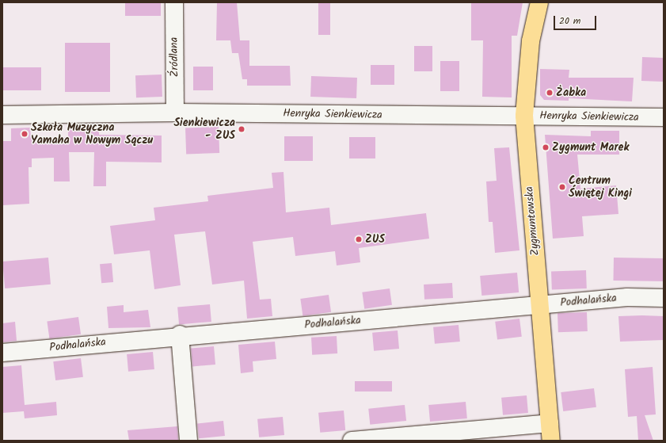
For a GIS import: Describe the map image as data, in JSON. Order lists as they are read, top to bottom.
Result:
{
  "streets": {
    "main road": ["Zygmuntowska"],
    "street": ["Źródlana", "Henryka Sienkiewicza", "Podhalańska"]
  },
  "crossings": [
    ["Źródlana", "Henryka Sienkiewicza"],
    ["Henryka Sienkiewicza", "Zygmuntowska"],
    ["Zygmuntowska", "Podhalańska"]
  ],
  "places": [
    "Żabka",
    "Sienkiewicza - ZUS",
    "Szkoła Muzyczna Yamaha w Nowym Sączu",
    "Zygmunt Marek",
    "Centrum Świętej Kingi",
    "ZUS"
  ],
  "scale_bar": "20 m"
}
